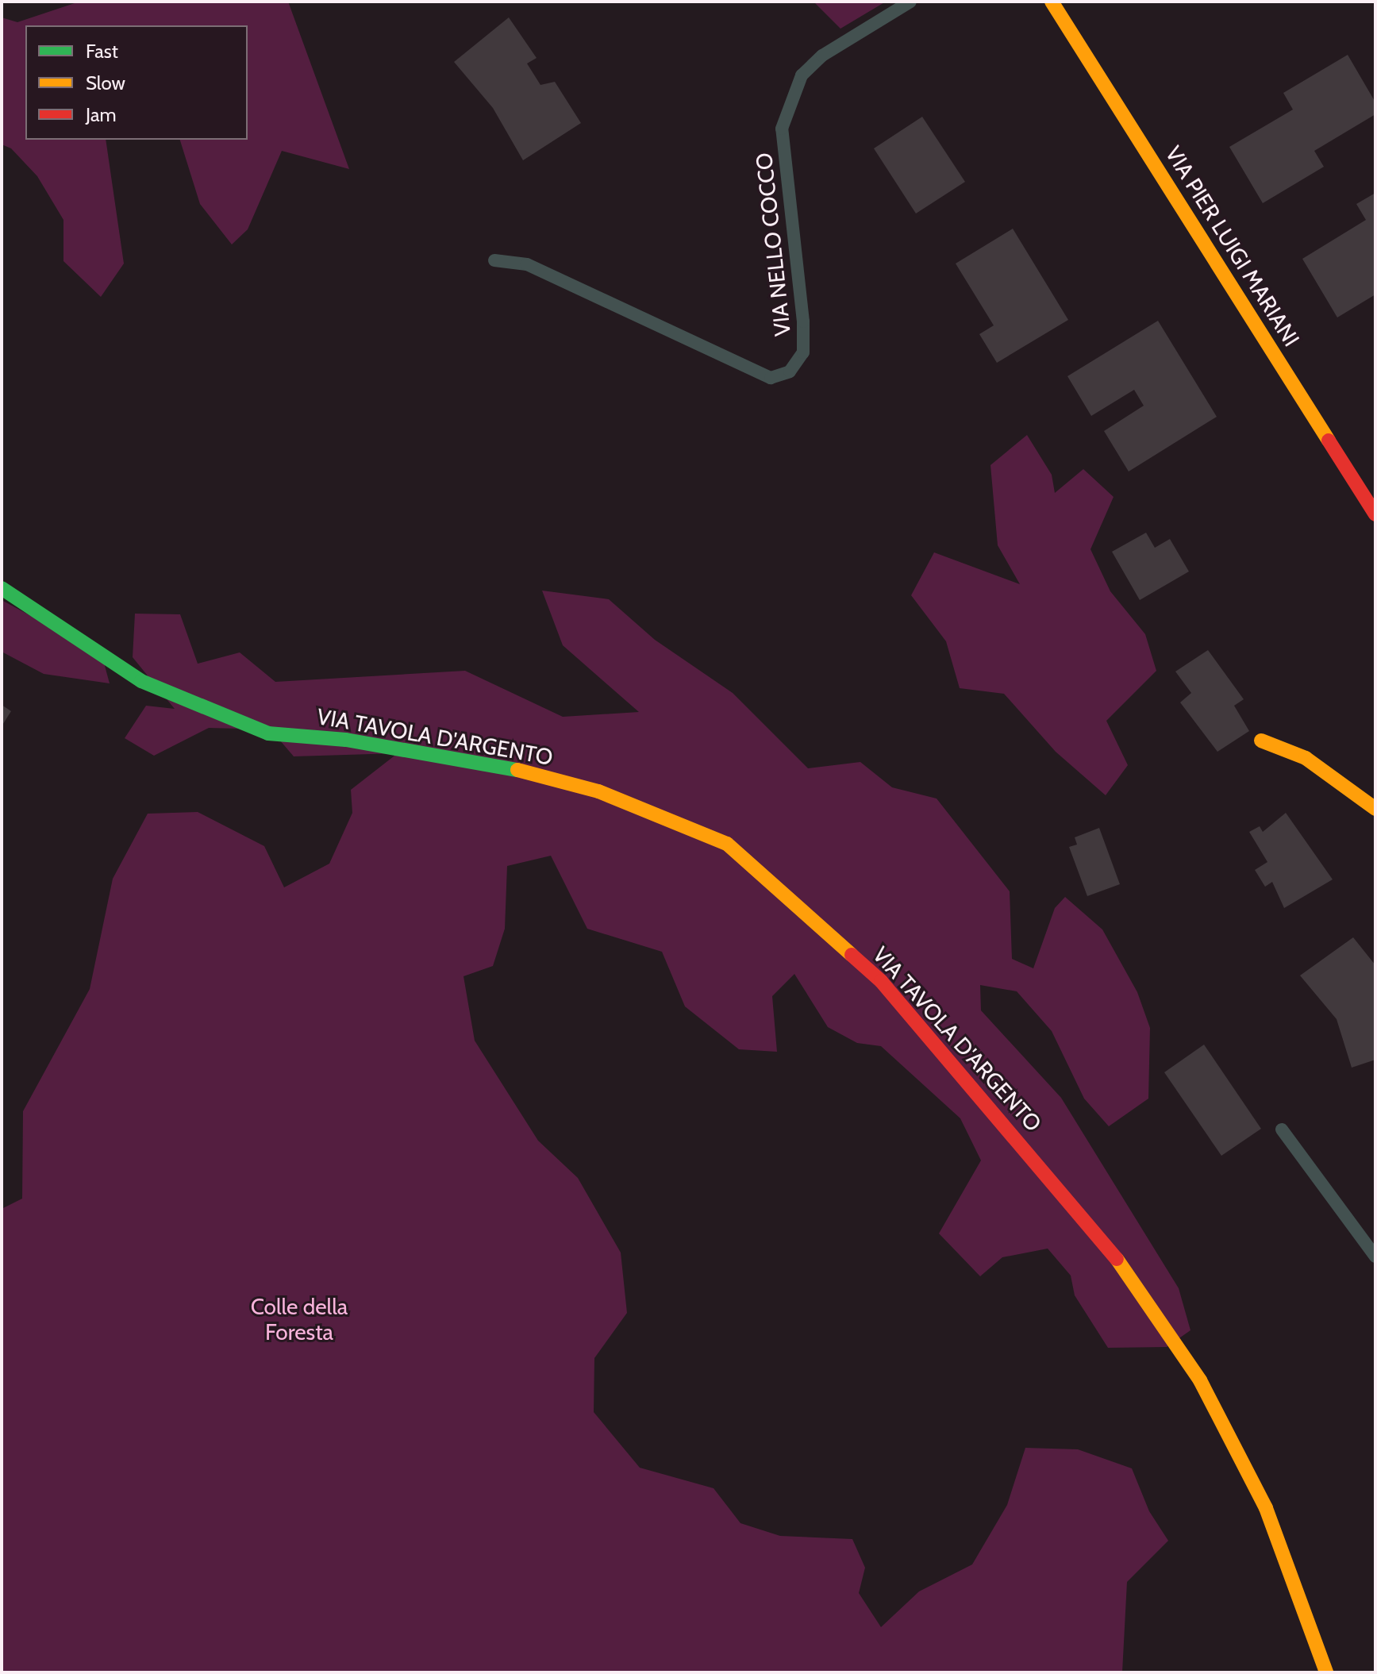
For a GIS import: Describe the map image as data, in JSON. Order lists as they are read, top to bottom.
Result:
{
  "streets": {
    "street": ["VIA PIER LUIGI MARIANI", "VIA TAVOLA D'ARGENTO"],
    "lane": ["VIA NELLO COCCO"]
  },
  "parks": ["Colle della Foresta"],
  "legend": ["Fast", "Slow", "Jam"]
}
